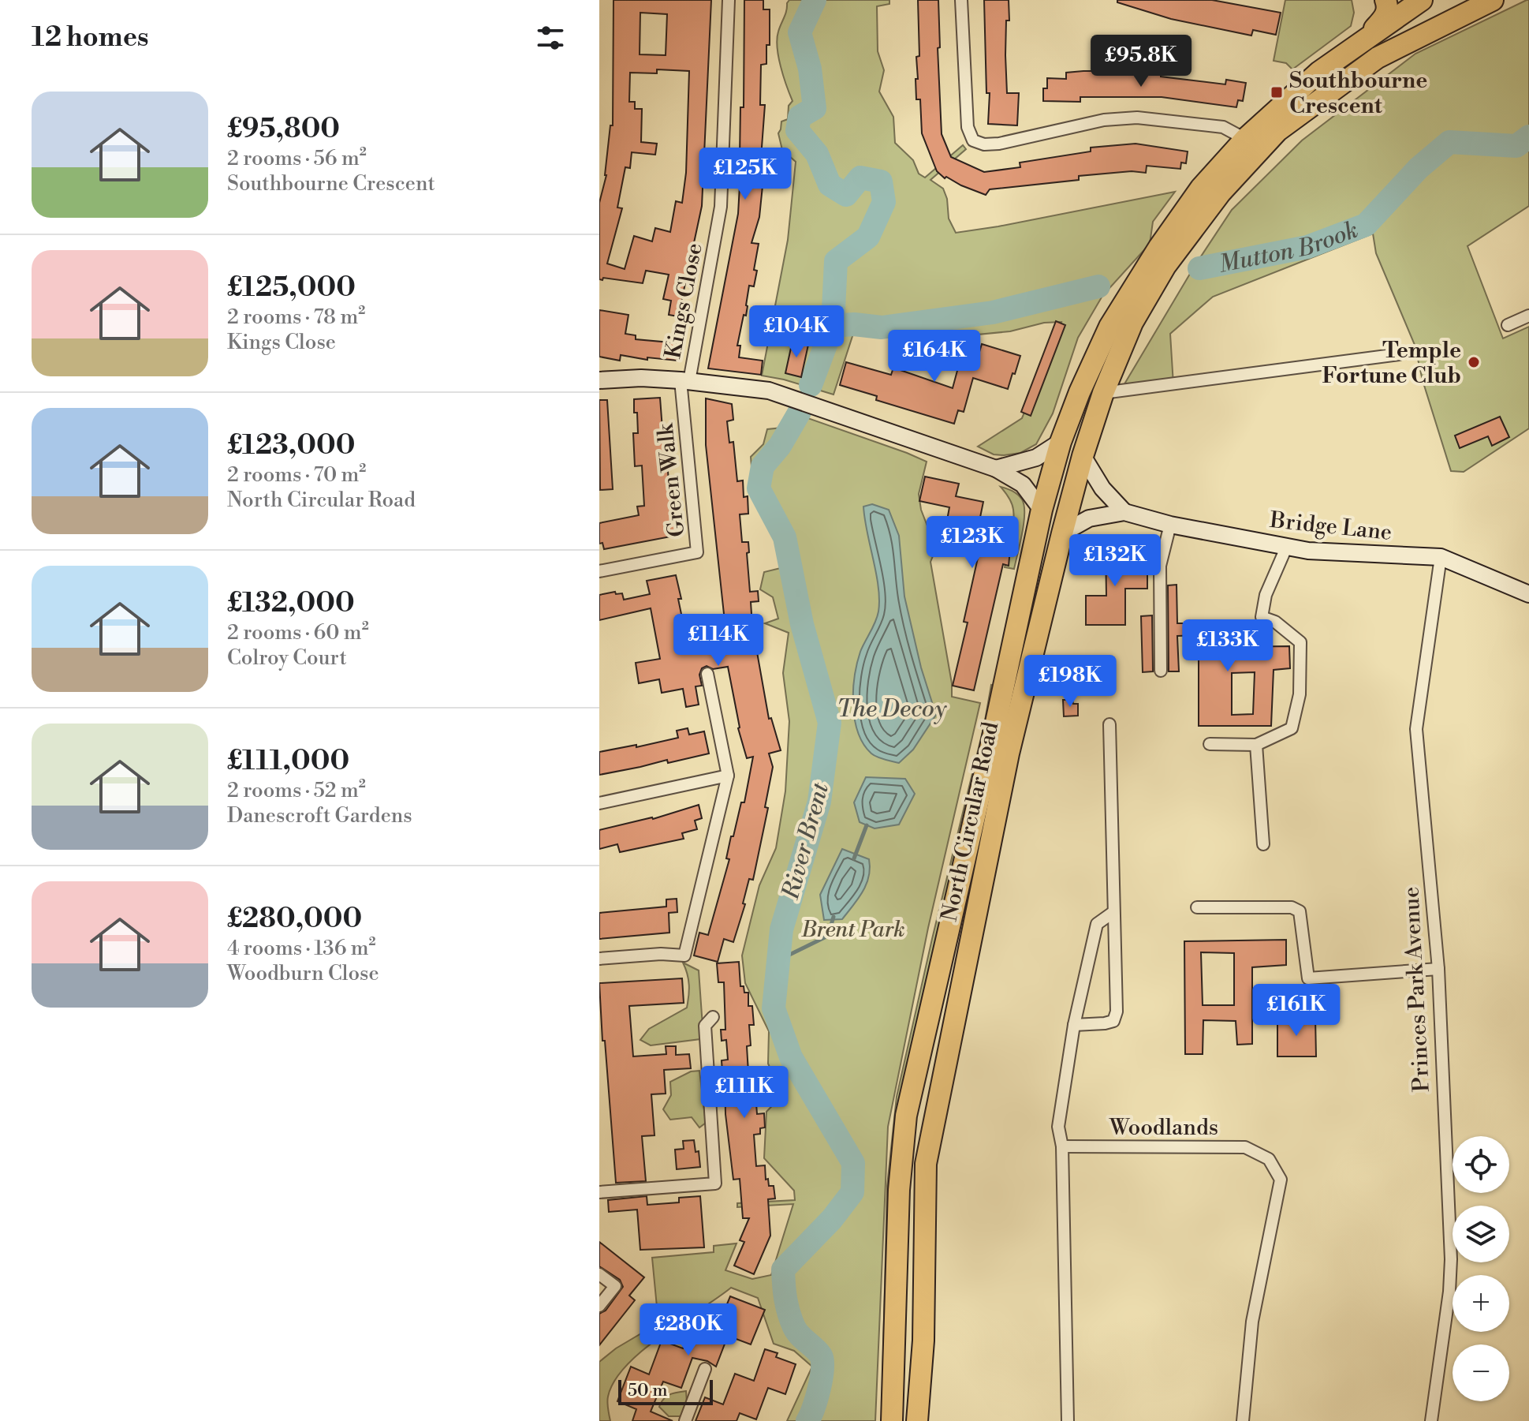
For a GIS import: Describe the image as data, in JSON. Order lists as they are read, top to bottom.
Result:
{
  "streets": {
    "highway": ["North Circular Road"],
    "street": [
      "Kings Close",
      "Green Walk",
      "Bridge Lane",
      "Princes Park Avenue",
      "Woodlands"
    ]
  },
  "crossings": [
    ["Kings Close", "Green Walk"],
    ["Bridge Lane", "North Circular Road"],
    ["Bridge Lane", "Princes Park Avenue"]
  ],
  "water": ["Mutton Brook", "The Decoy", "River Brent"],
  "parks": ["Brent Park"],
  "places": {
    "transit": ["Southbourne Crescent"],
    "other": ["Temple Fortune Club"]
  },
  "scale_bar": "50 m",
  "page": {
    "heading": "12 homes",
    "price": [
      "£95.8K",
      "£125K",
      "£104K",
      "£164K",
      "£123K",
      "£132K",
      "£114K",
      "£133K",
      "£198K",
      "£161K",
      "£111K",
      "£280K"
    ],
    "list": [
      {
        "name": "£95,800",
        "note": "2 rooms · 56 m² · Southbourne Crescent"
      },
      {
        "name": "£125,000",
        "note": "2 rooms · 78 m² · Kings Close"
      },
      {
        "name": "£123,000",
        "note": "2 rooms · 70 m² · North Circular Road"
      },
      {
        "name": "£132,000",
        "note": "2 rooms · 60 m² · Colroy Court"
      },
      {
        "name": "£111,000",
        "note": "2 rooms · 52 m² · Danescroft Gardens"
      },
      {
        "name": "£280,000",
        "note": "4 rooms · 136 m² · Woodburn Close"
      }
    ],
    "map_buttons": ["+", "−"],
    "scale": "50 m"
  }
}
